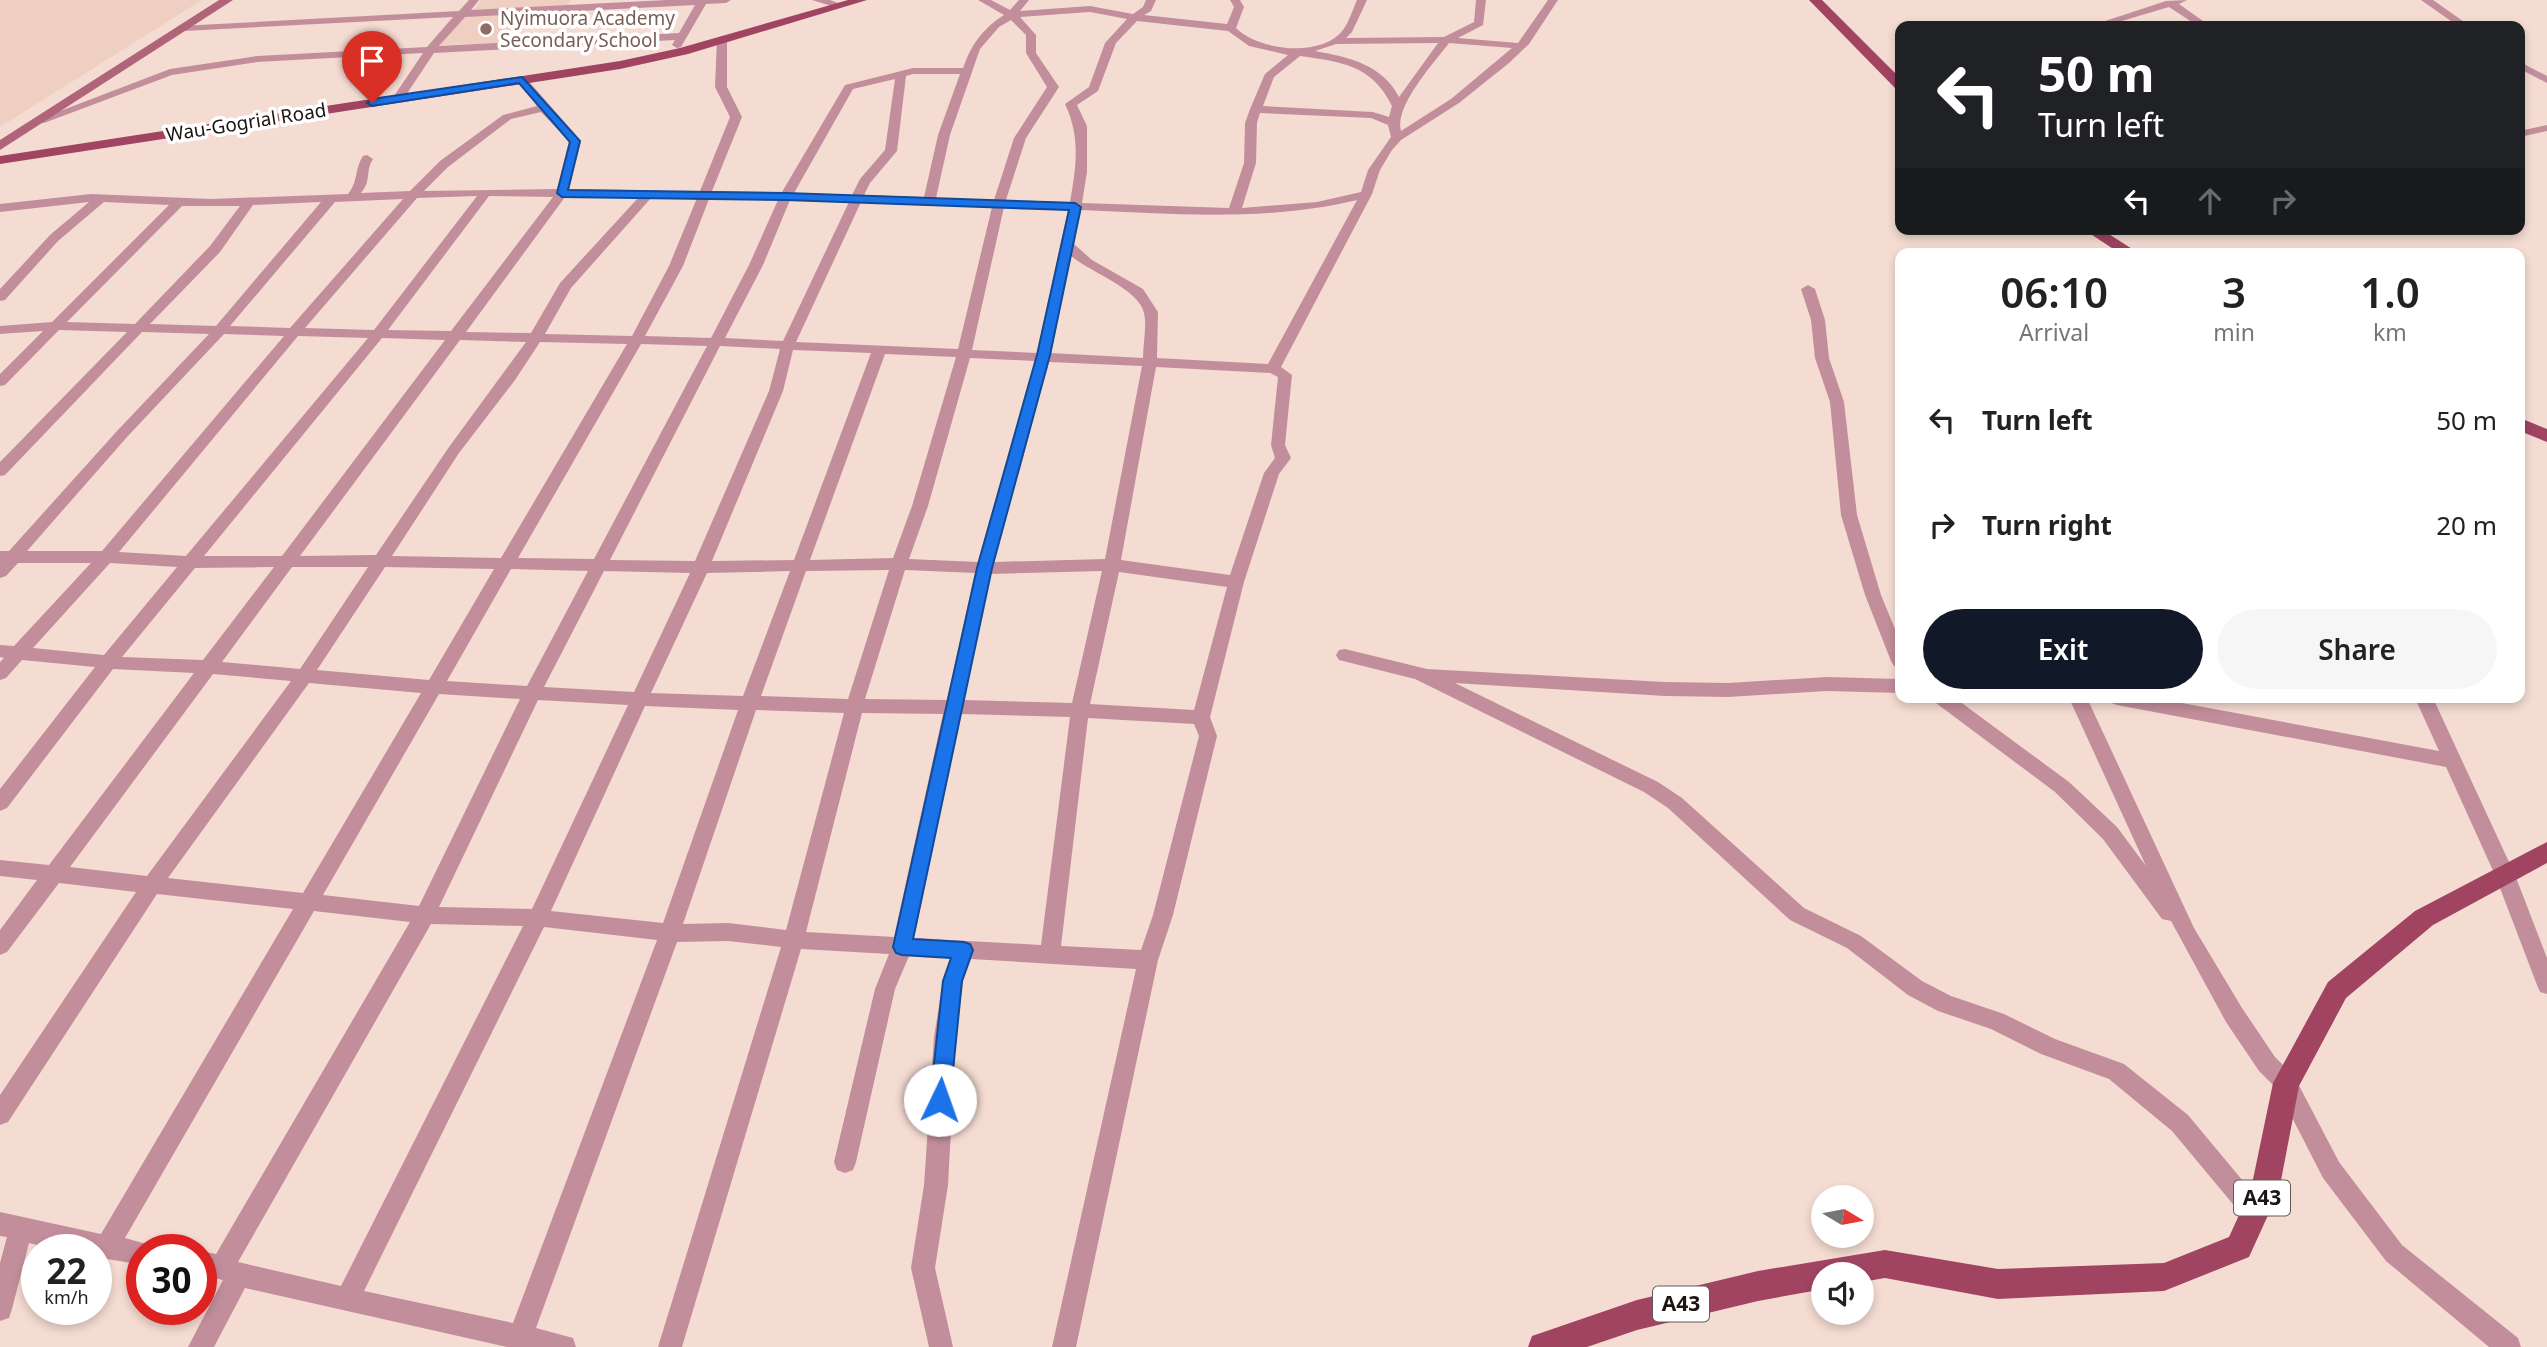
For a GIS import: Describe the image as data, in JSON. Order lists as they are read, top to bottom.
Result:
{
  "streets": {
    "main road": ["Wau-Gogrial Road", "A43"]
  },
  "places": ["Nyimuora Academy Secondary School"],
  "north": "right",
  "page": {
    "turn": ["50 m", "Turn left"],
    "eta": [
      "06:10",
      "Arrival",
      "3",
      "min",
      "1.0",
      "km"
    ],
    "list": [
      {
        "name": "Turn left",
        "value": "50 m"
      },
      {
        "name": "Turn right",
        "value": "20 m"
      }
    ],
    "buttons": ["Exit", "Share"],
    "speed": "22 km/h",
    "limit": "30"
  }
}
